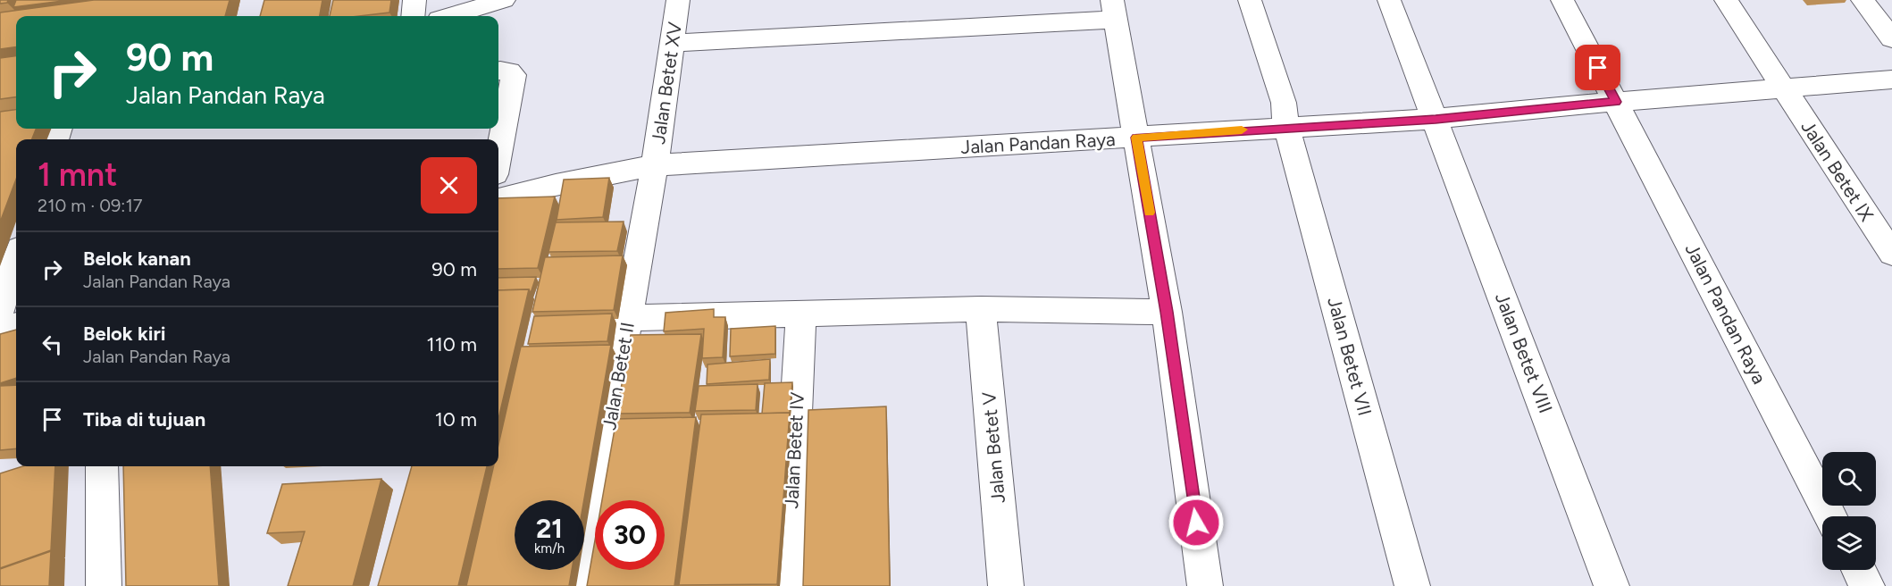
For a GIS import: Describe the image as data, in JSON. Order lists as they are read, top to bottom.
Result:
{
  "streets": {
    "street": [
      "Jalan Betet XV",
      "Jalan Pandan Raya",
      "Jalan Betet IX",
      "Jalan Betet VIII",
      "Jalan Betet VII",
      "Jalan Betet II",
      "Jalan Betet V",
      "Jalan Betet IV"
    ]
  },
  "crossings": [
    ["Jalan Betet XV", "Jalan Pandan Raya"],
    ["Jalan Betet XV", "Jalan Betet II"],
    ["Jalan Pandan Raya", "Jalan Betet IX"],
    ["Jalan Pandan Raya", "Jalan Betet VIII"],
    ["Jalan Pandan Raya", "Jalan Betet VII"],
    ["Jalan Pandan Raya", "Jalan Betet II"]
  ],
  "page": {
    "turn": ["90 m", "Jalan Pandan Raya"],
    "heading": ["1 mnt", "210 m · 09:17"],
    "list": [
      {
        "name": "Belok kanan",
        "note": "Jalan Pandan Raya",
        "value": "90 m"
      },
      {
        "name": "Belok kiri",
        "note": "Jalan Pandan Raya",
        "value": "110 m"
      },
      {
        "name": "Tiba di tujuan",
        "value": "10 m"
      }
    ],
    "speed": "21 km/h",
    "limit": "30"
  }
}
